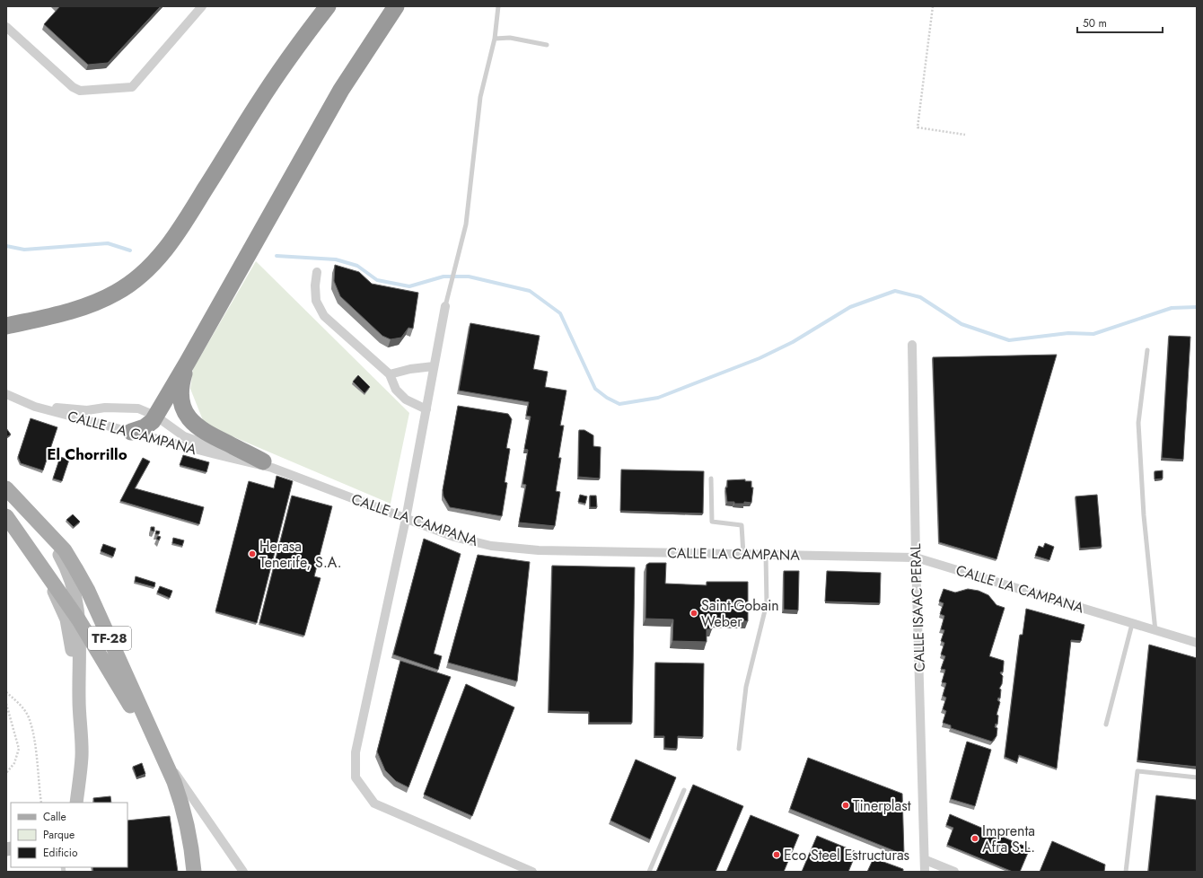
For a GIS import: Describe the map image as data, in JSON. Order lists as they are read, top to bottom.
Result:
{
  "streets": {
    "main road": ["TF-28"],
    "street": ["CALLE LA CAMPANA", "CALLE ISAAC PERAL"]
  },
  "crossings": [
    ["CALLE LA CAMPANA", "CALLE ISAAC PERAL"]
  ],
  "districts": ["El Chorrillo"],
  "places": [
    "Herasa Tenerife, S.A.",
    "Saint-Gobain Weber",
    "Tinerplast",
    "Imprenta Afra S.L.",
    "Eco Steel Estructuras"
  ],
  "legend": ["Calle", "Parque", "Edificio"],
  "scale_bar": "50 m"
}
